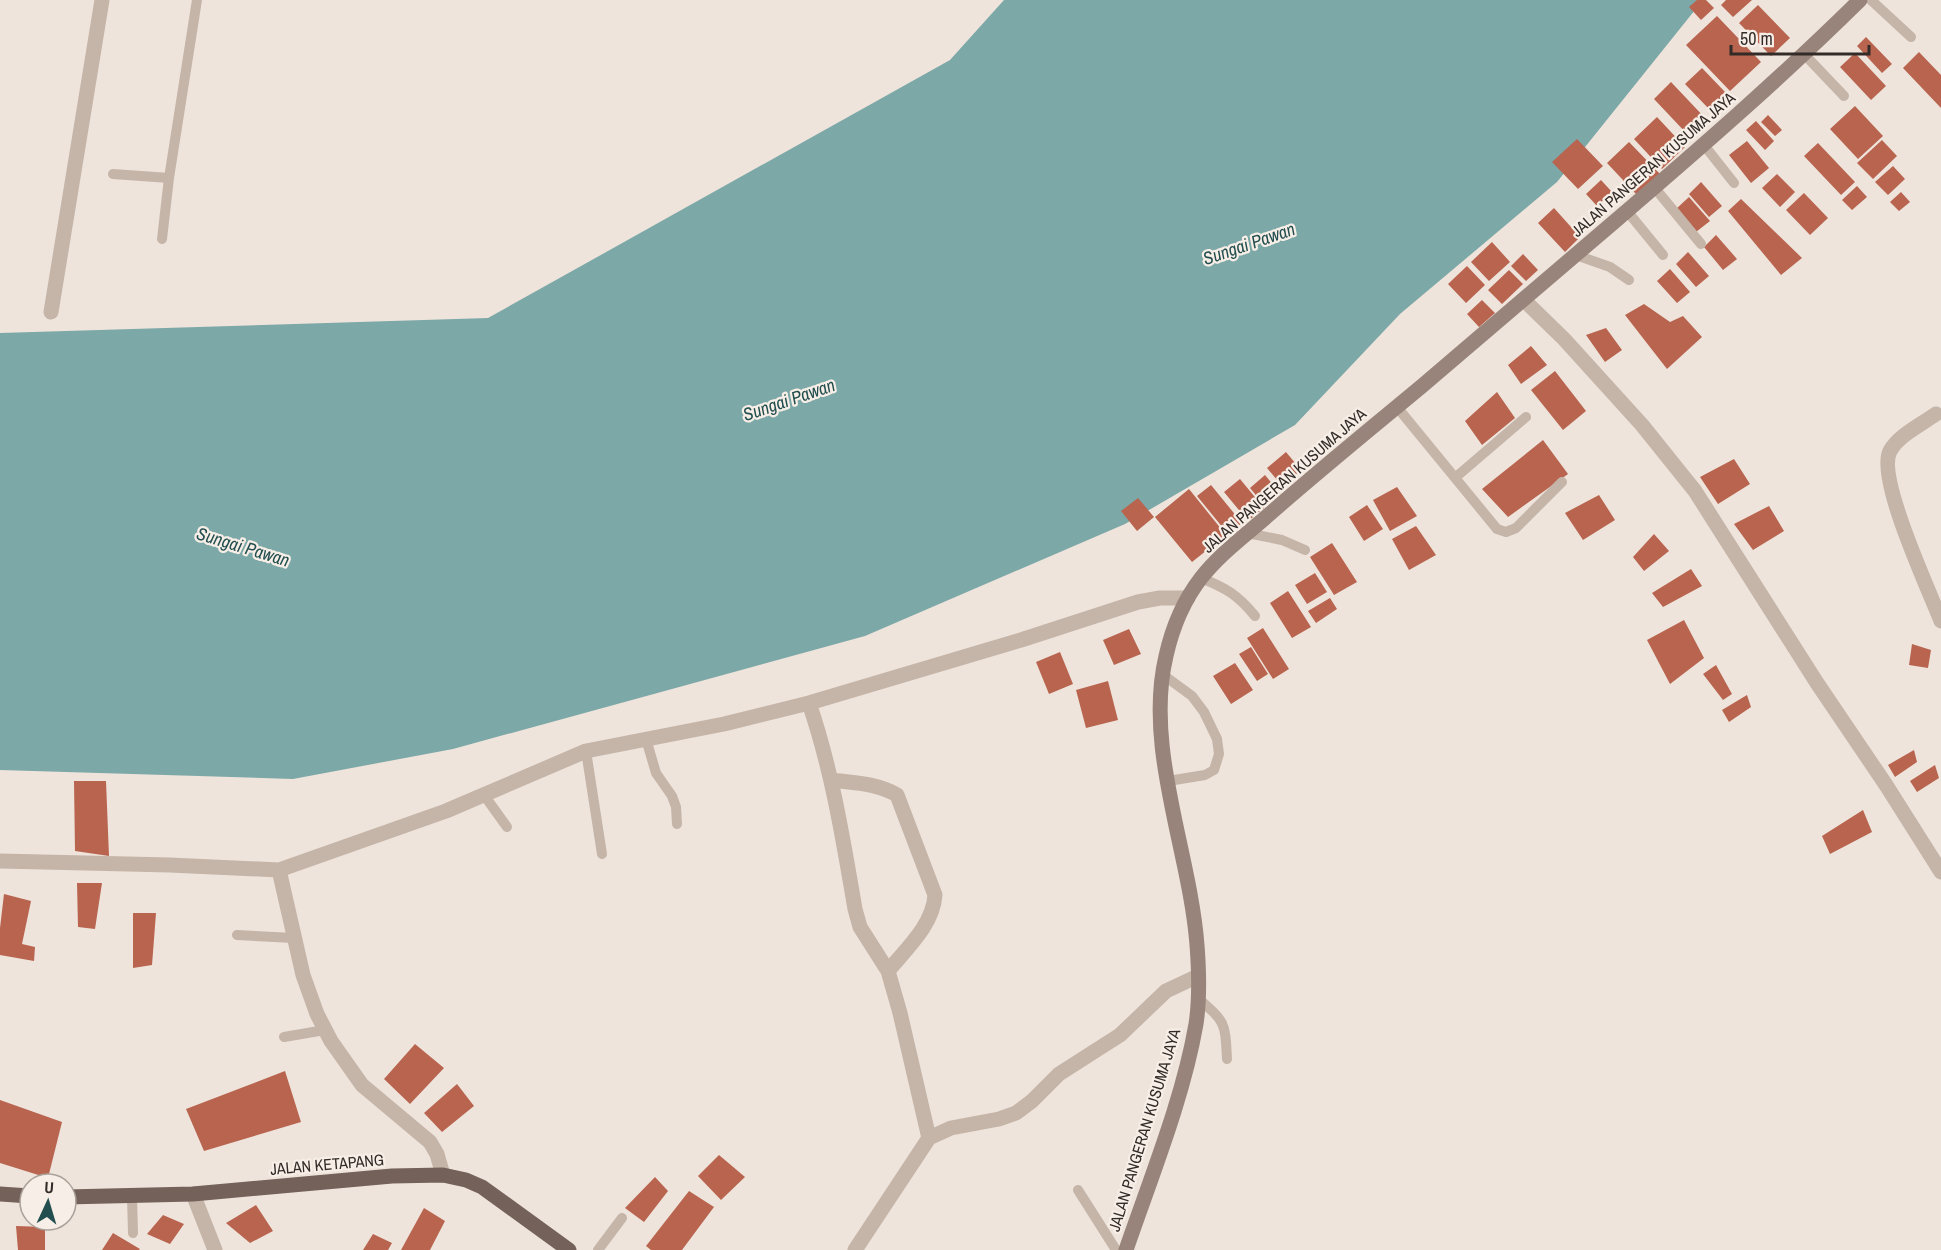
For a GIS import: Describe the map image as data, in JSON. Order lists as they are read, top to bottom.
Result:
{
  "streets": {
    "main road": ["JALAN KETAPANG"],
    "street": ["JALAN PANGERAN KUSUMA JAYA"]
  },
  "water": ["Sungai Pawan"],
  "scale_bar": "50 m",
  "north": "top"
}
